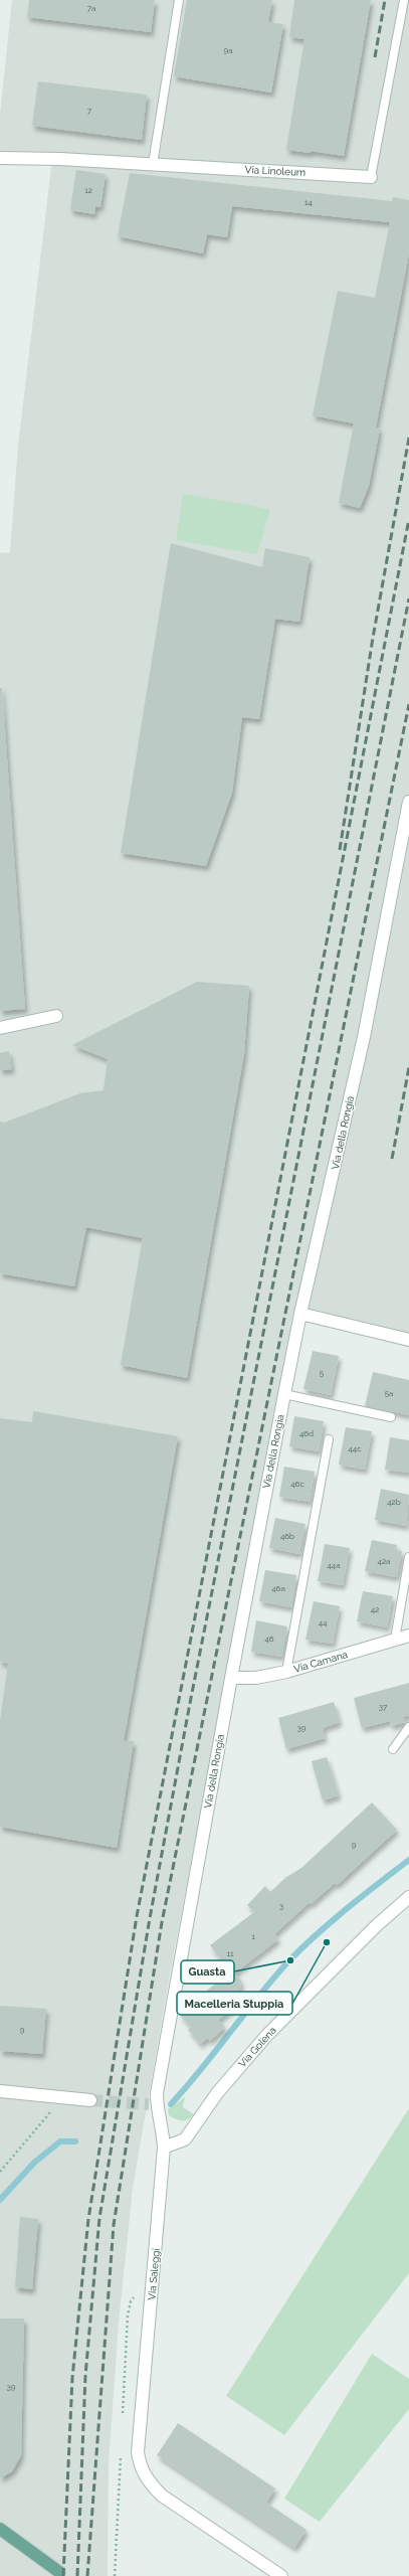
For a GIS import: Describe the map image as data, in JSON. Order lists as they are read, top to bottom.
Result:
{
  "streets": {
    "street": [
      "Via Linoleum",
      "Via della Rongia",
      "Via Camana",
      "Via Golena",
      "Via Saleggi"
    ]
  },
  "crossings": [
    ["Via della Rongia", "Via Camana"],
    ["Via della Rongia", "Via Saleggi"],
    ["Via Golena", "Via Saleggi"]
  ],
  "places": ["Macelleria Stuppia", "Guasta"],
  "house_numbers": [
    "7a",
    "9a",
    "7",
    "12",
    "14",
    "5",
    "5a",
    "46d",
    "44c",
    "46c",
    "42b",
    "46b",
    "42a",
    "44a",
    "46a",
    "42",
    "44",
    "46",
    "37",
    "39",
    "9",
    "3",
    "1",
    "11",
    "9",
    "39"
  ]
}
